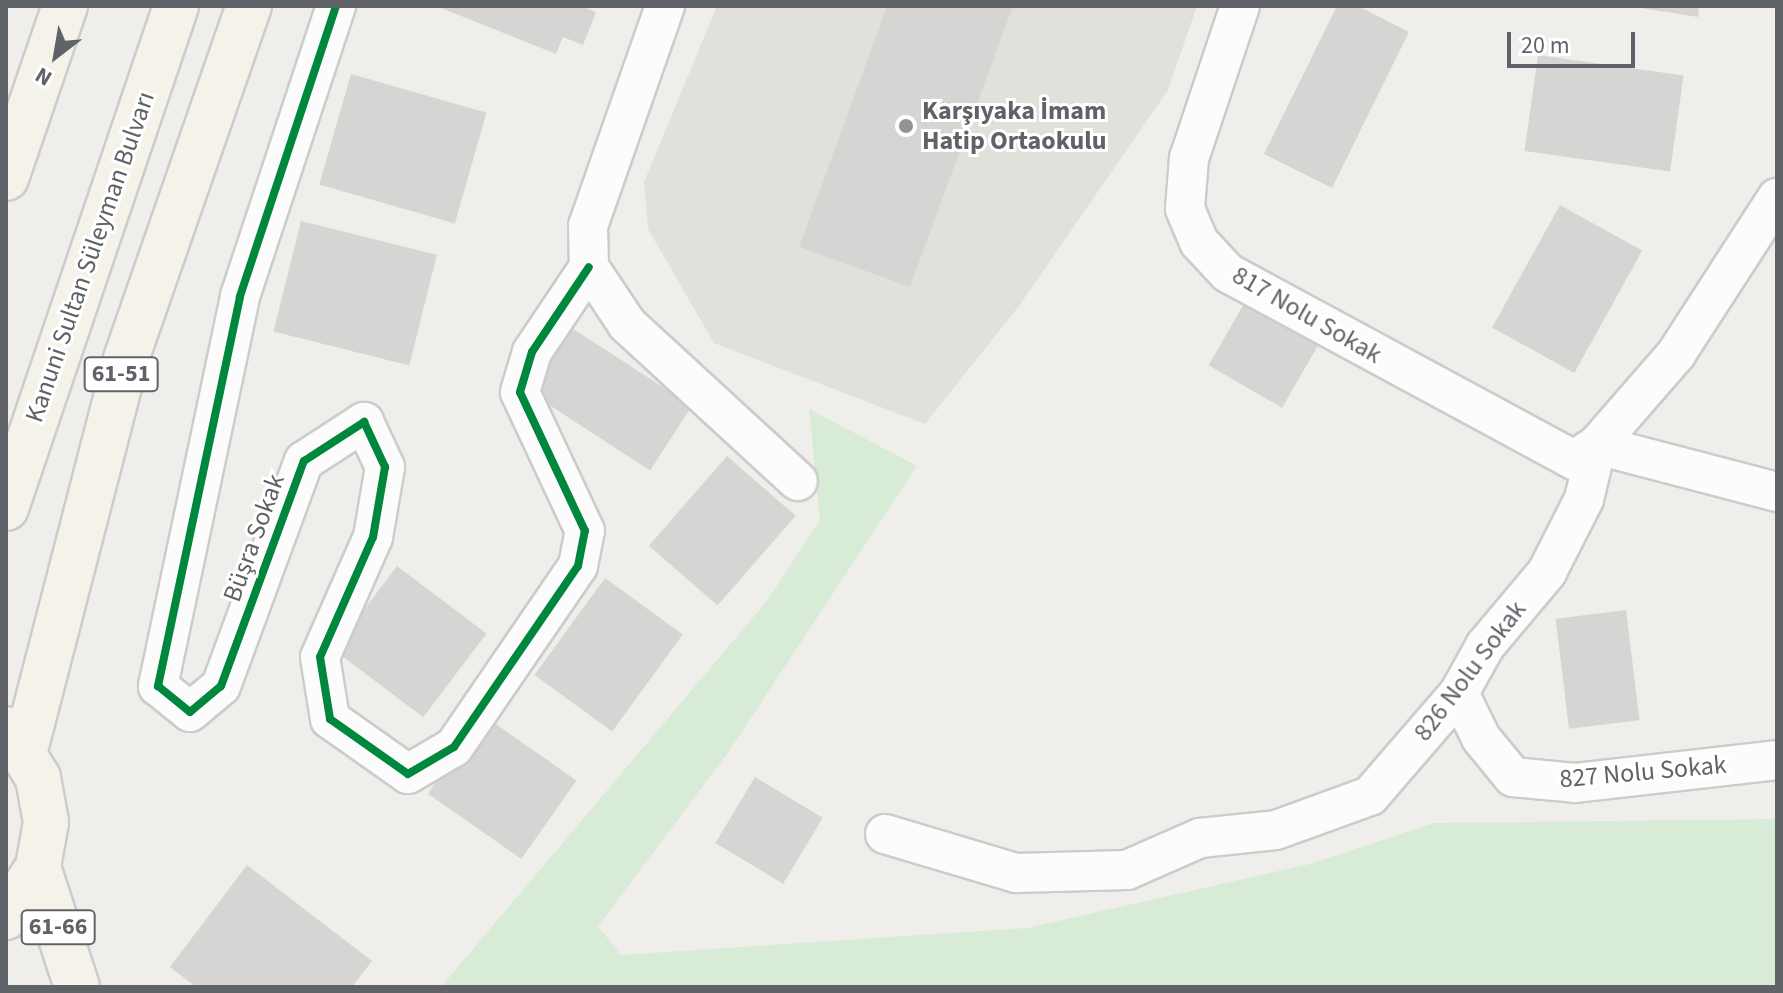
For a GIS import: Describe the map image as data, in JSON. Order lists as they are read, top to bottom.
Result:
{
  "streets": {
    "main road": ["Kanuni Sultan Süleyman Bulvarı", "61-51", "61-66"],
    "street": [
      "817 Nolu Sokak",
      "Büşra Sokak",
      "826 Nolu Sokak",
      "827 Nolu Sokak"
    ]
  },
  "crossings": [
    ["817 Nolu Sokak", "826 Nolu Sokak"],
    ["61-51", "61-66"],
    ["826 Nolu Sokak", "827 Nolu Sokak"]
  ],
  "places": ["Karşıyaka İmam Hatip Ortaokulu"],
  "scale_bar": "20 m",
  "north": "bottom left"
}
